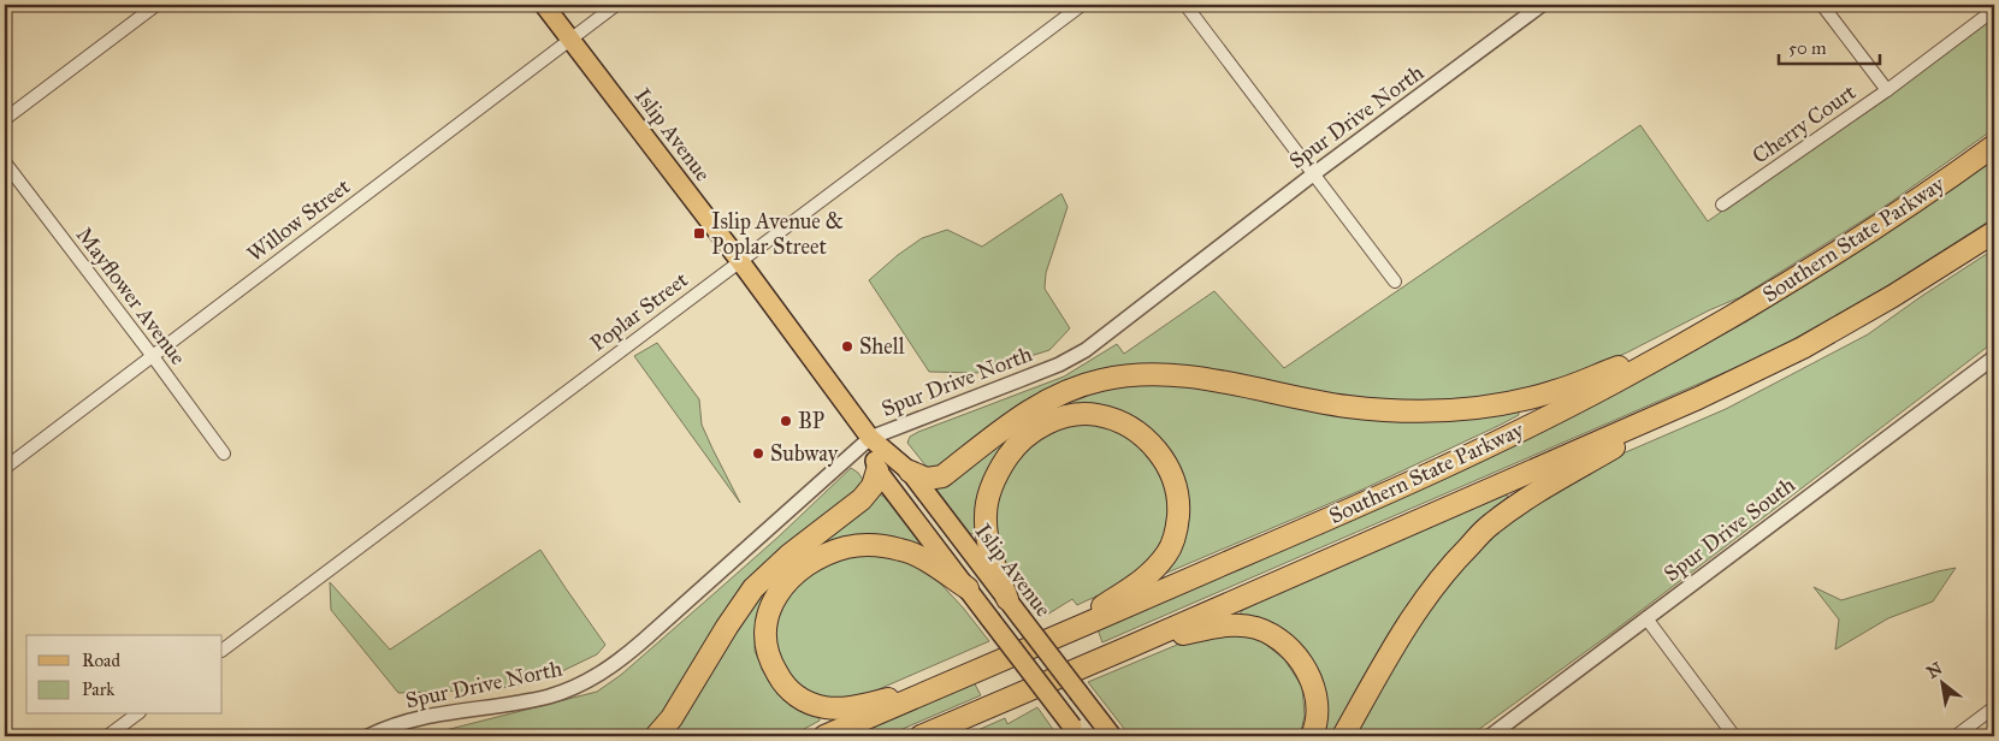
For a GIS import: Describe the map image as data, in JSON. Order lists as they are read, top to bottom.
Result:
{
  "streets": {
    "highway": ["Southern State Parkway"],
    "main road": ["Islip Avenue"],
    "street": [
      "Spur Drive North",
      "Cherry Court",
      "Willow Street",
      "Mayflower Avenue",
      "Poplar Street",
      "Spur Drive South"
    ]
  },
  "crossings": [
    ["Spur Drive North", "Islip Avenue"],
    ["Islip Avenue", "Willow Street"],
    ["Islip Avenue", "Poplar Street"],
    ["Willow Street", "Mayflower Avenue"]
  ],
  "places": {
    "transit": ["Islip Avenue & Poplar Street"],
    "other": ["Shell", "BP", "Subway"]
  },
  "legend": ["Road", "Park"],
  "scale_bar": "50 m",
  "north": "top left"
}
